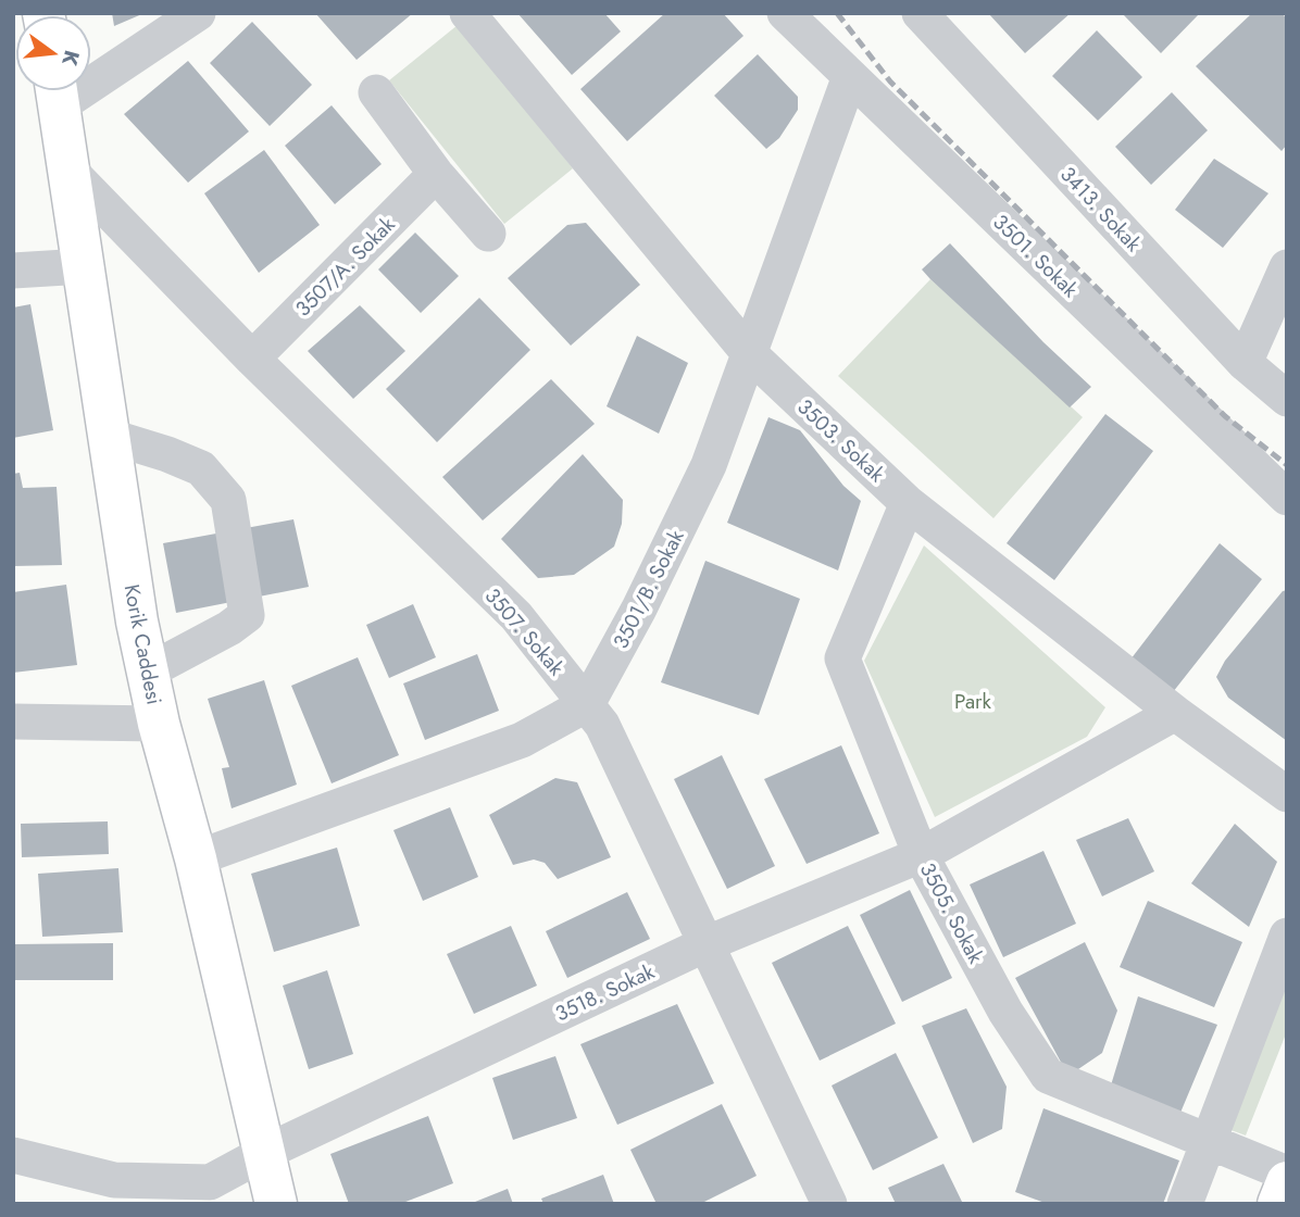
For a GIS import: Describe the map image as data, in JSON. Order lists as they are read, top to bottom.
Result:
{
  "streets": {
    "main road": ["Korik Caddesi"],
    "street": [
      "3413. Sokak",
      "3501. Sokak",
      "3507/A. Sokak",
      "3503. Sokak",
      "3501/B. Sokak",
      "3507. Sokak",
      "3505. Sokak",
      "3518. Sokak"
    ]
  },
  "crossings": [
    ["3501. Sokak", "3501/B. Sokak"],
    ["3507/A. Sokak", "3507. Sokak"],
    ["3503. Sokak", "3501/B. Sokak"],
    ["3503. Sokak", "3505. Sokak"],
    ["3503. Sokak", "3518. Sokak"],
    ["3501/B. Sokak", "3507. Sokak"],
    ["3507. Sokak", "Korik Caddesi"],
    ["3507. Sokak", "3518. Sokak"],
    ["Korik Caddesi", "3518. Sokak"],
    ["3505. Sokak", "3518. Sokak"]
  ],
  "parks": ["Park"],
  "north": "right"
}
